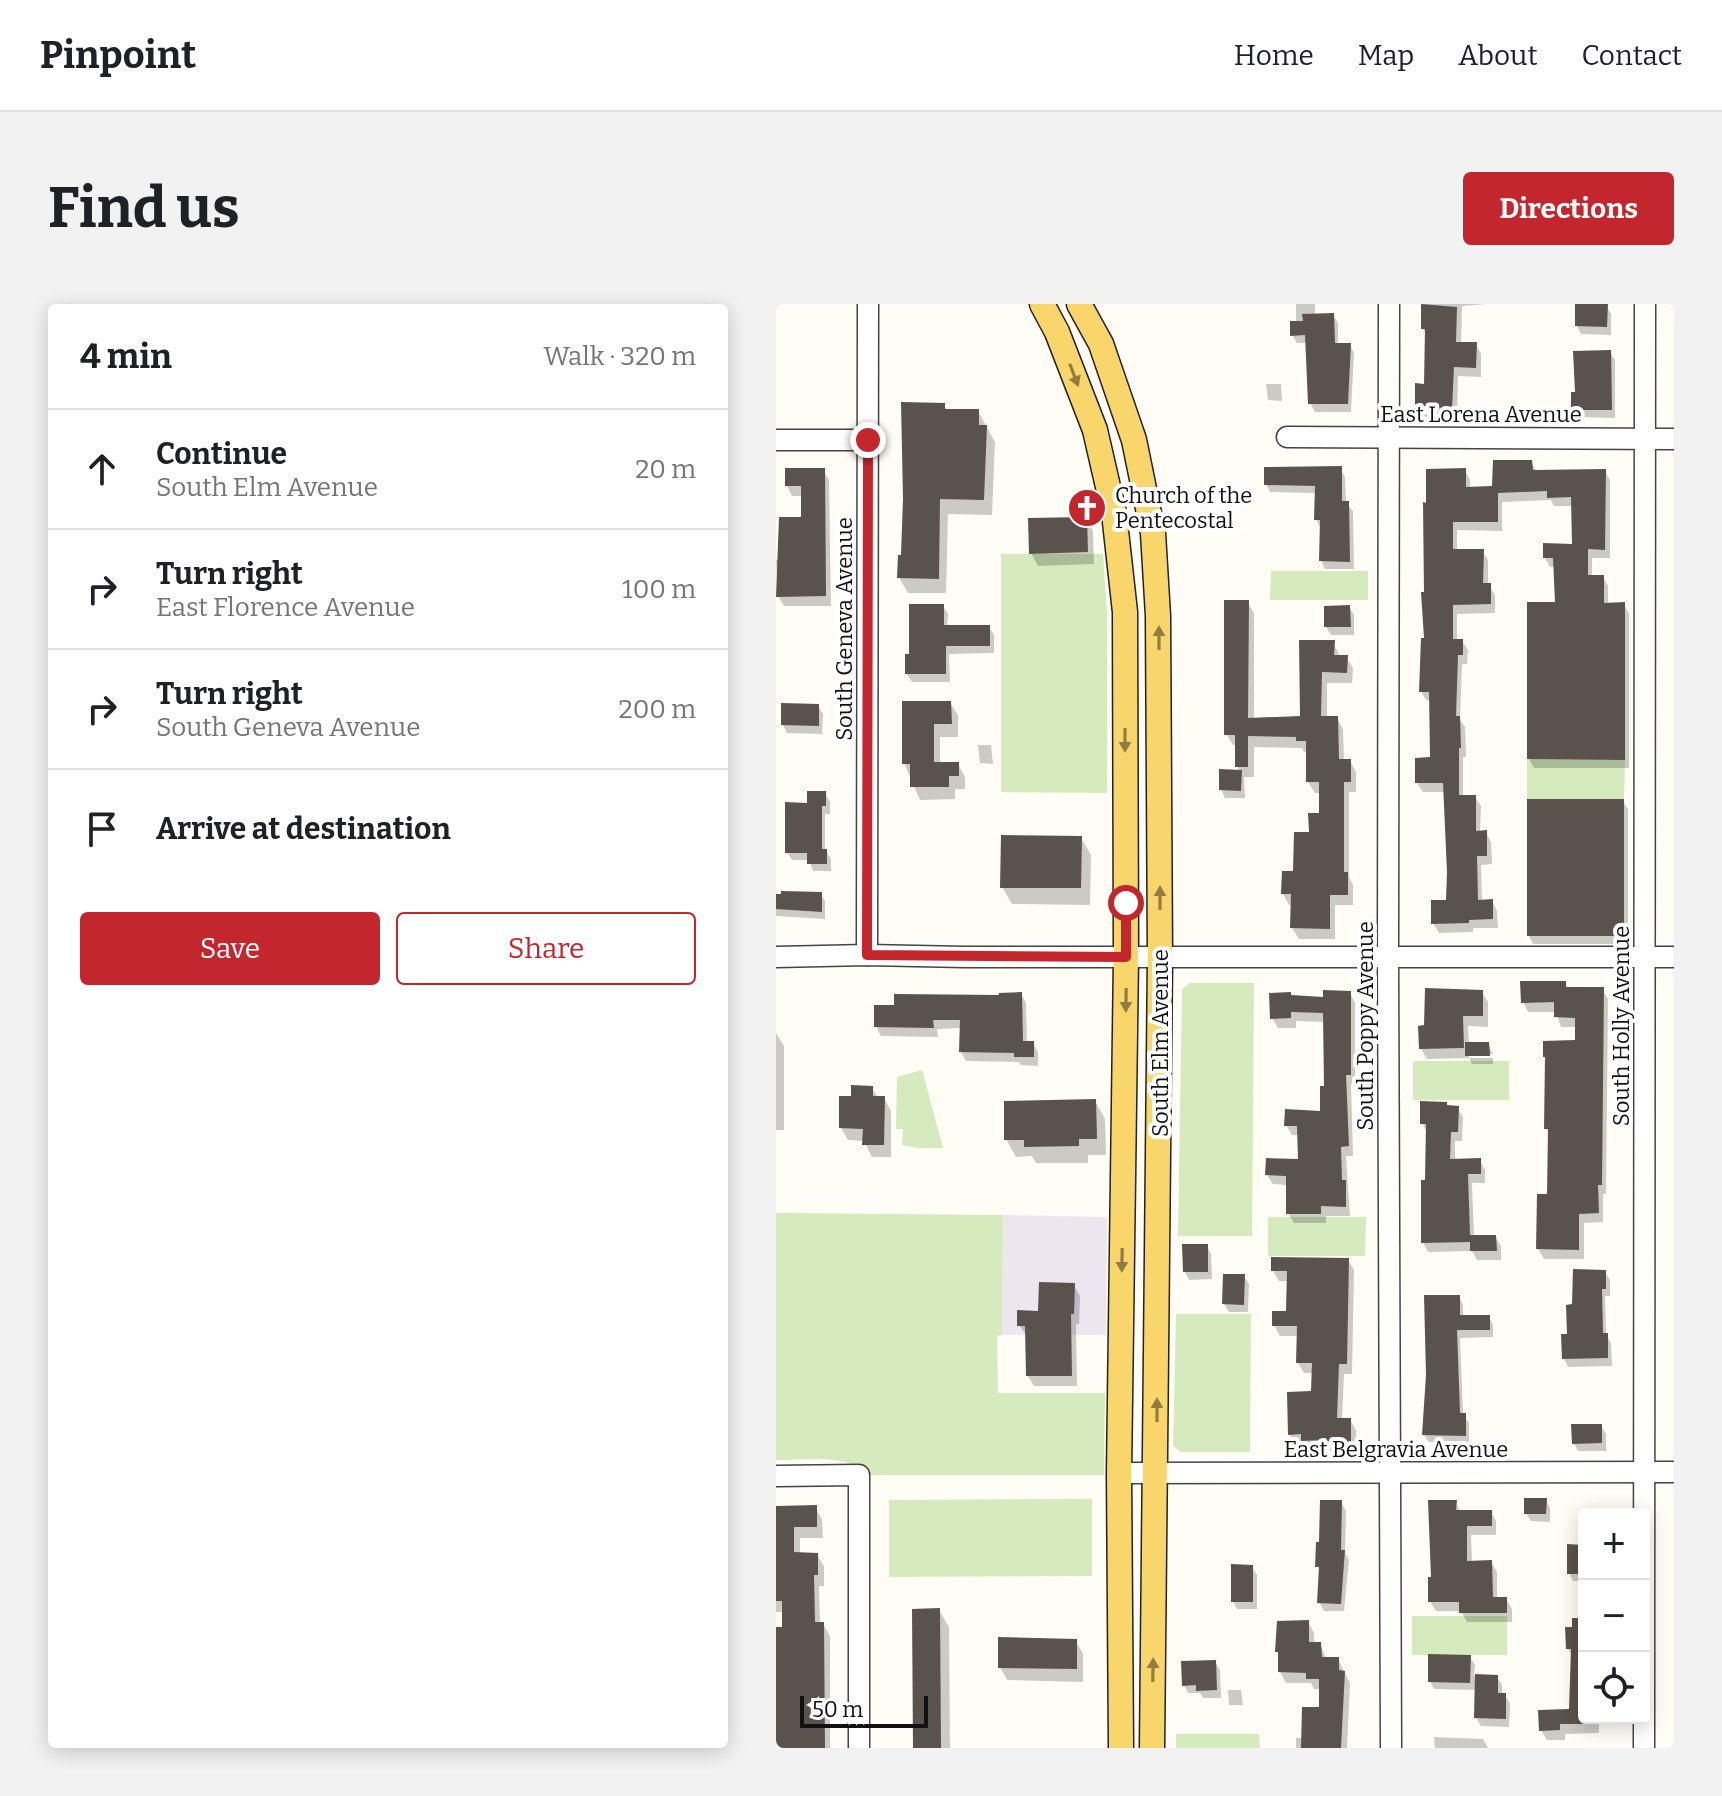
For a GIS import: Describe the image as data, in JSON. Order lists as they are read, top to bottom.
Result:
{
  "streets": {
    "main road": ["South Elm Avenue"],
    "street": [
      "East Lorena Avenue",
      "South Geneva Avenue",
      "South Poppy Avenue",
      "South Holly Avenue",
      "East Belgravia Avenue"
    ]
  },
  "crossings": [
    ["East Lorena Avenue", "South Poppy Avenue"],
    ["East Lorena Avenue", "South Holly Avenue"],
    ["South Poppy Avenue", "East Belgravia Avenue"],
    ["South Holly Avenue", "East Belgravia Avenue"],
    ["South Elm Avenue", "East Belgravia Avenue"]
  ],
  "places": {
    "church": ["Church of the Pentecostal"]
  },
  "scale_bar": "50 m",
  "page": {
    "header": "Pinpoint",
    "nav": [
      "Home",
      "Map",
      "About",
      "Contact"
    ],
    "buttons": [
      "Directions",
      ["Save", "Share"]
    ],
    "title": "Find us",
    "heading": ["4 min", "Walk · 320 m"],
    "list": [
      ["Continue", "South Elm Avenue", "20 m"],
      ["Turn right", "East Florence Avenue", "100 m"],
      ["Turn right", "South Geneva Avenue", "200 m"],
      "Arrive at destination"
    ],
    "map_buttons": ["+", "−"],
    "scale": "50 m"
  }
}
